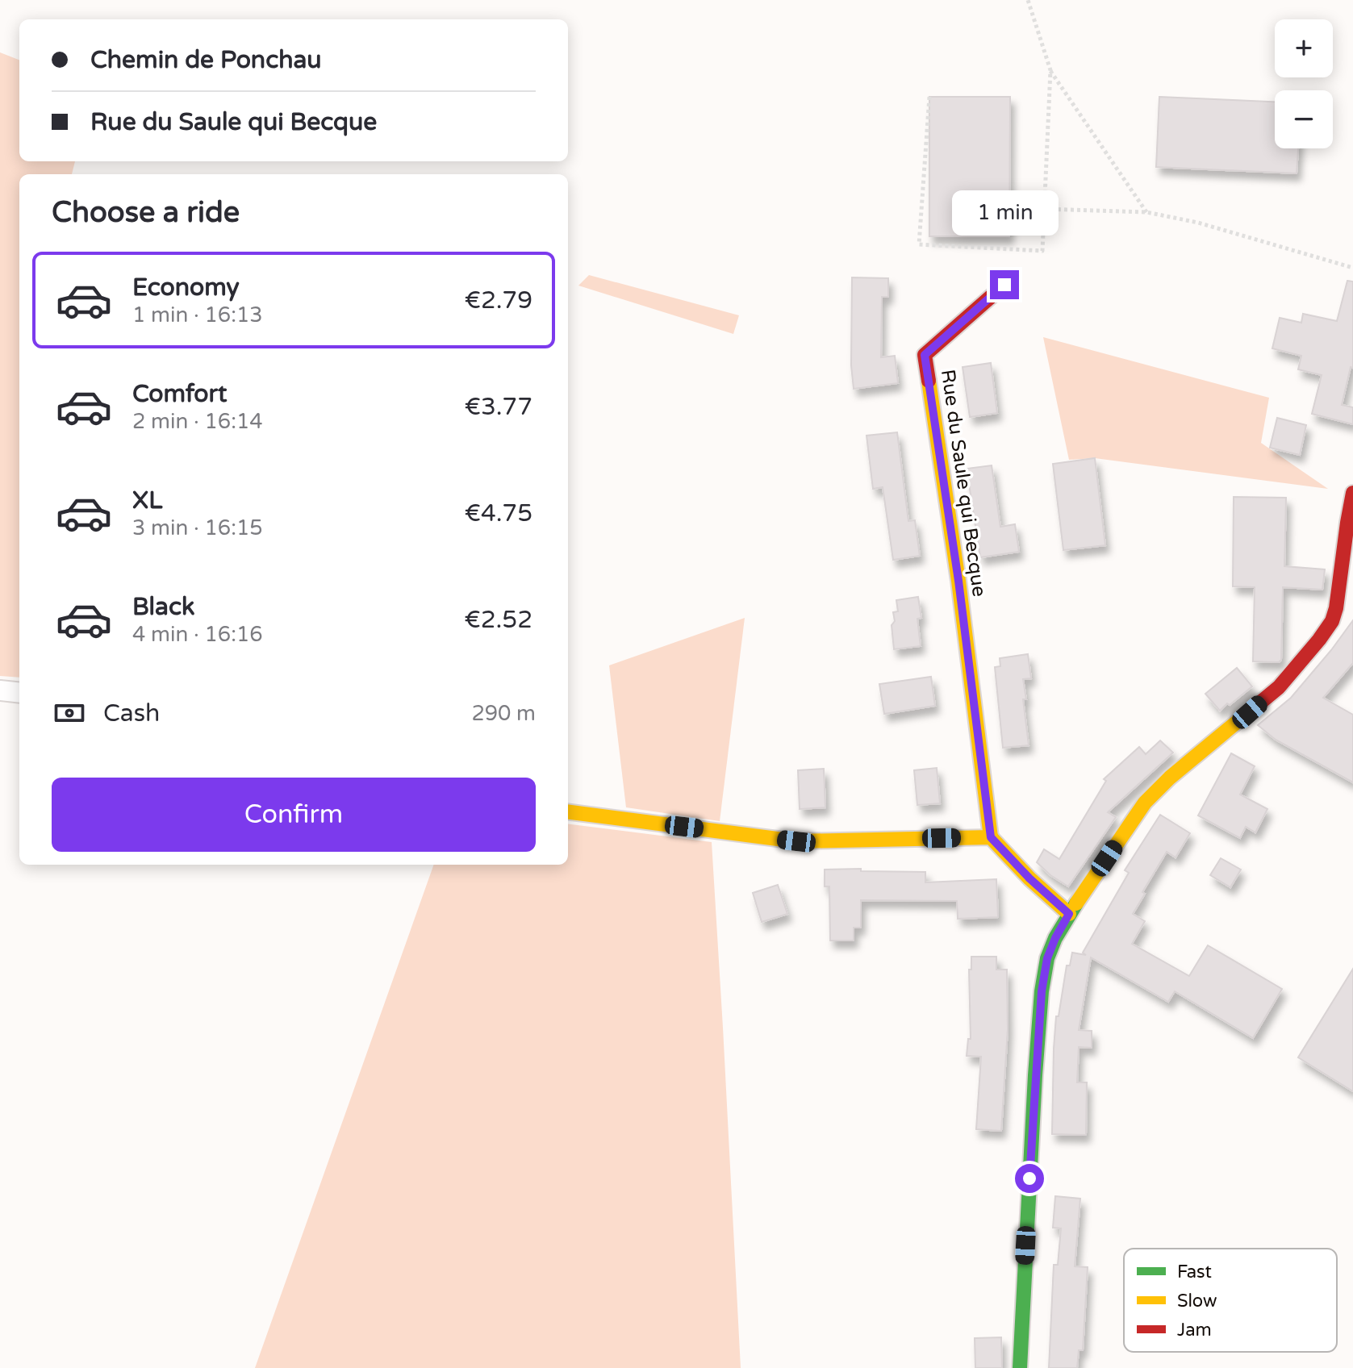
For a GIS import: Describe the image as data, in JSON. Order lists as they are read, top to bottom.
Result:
{
  "streets": {
    "street": ["Rue du Saule qui Becque"]
  },
  "legend": ["Fast", "Slow", "Jam"],
  "page": {
    "map_buttons": ["+", "−"],
    "banner": ["Chemin de Ponchau", "Rue du Saule qui Becque"],
    "heading": "Choose a ride",
    "bubble": "1 min",
    "list": [
      {
        "name": "Economy",
        "note": "1 min · 16:13",
        "value": "€2.79"
      },
      {
        "name": "Comfort",
        "note": "2 min · 16:14",
        "value": "€3.77"
      },
      {
        "name": "XL",
        "note": "3 min · 16:15",
        "value": "€4.75"
      },
      {
        "name": "Black",
        "note": "4 min · 16:16",
        "value": "€2.52"
      }
    ],
    "pay": ["Cash", "290 m"],
    "buttons": "Confirm"
  }
}
